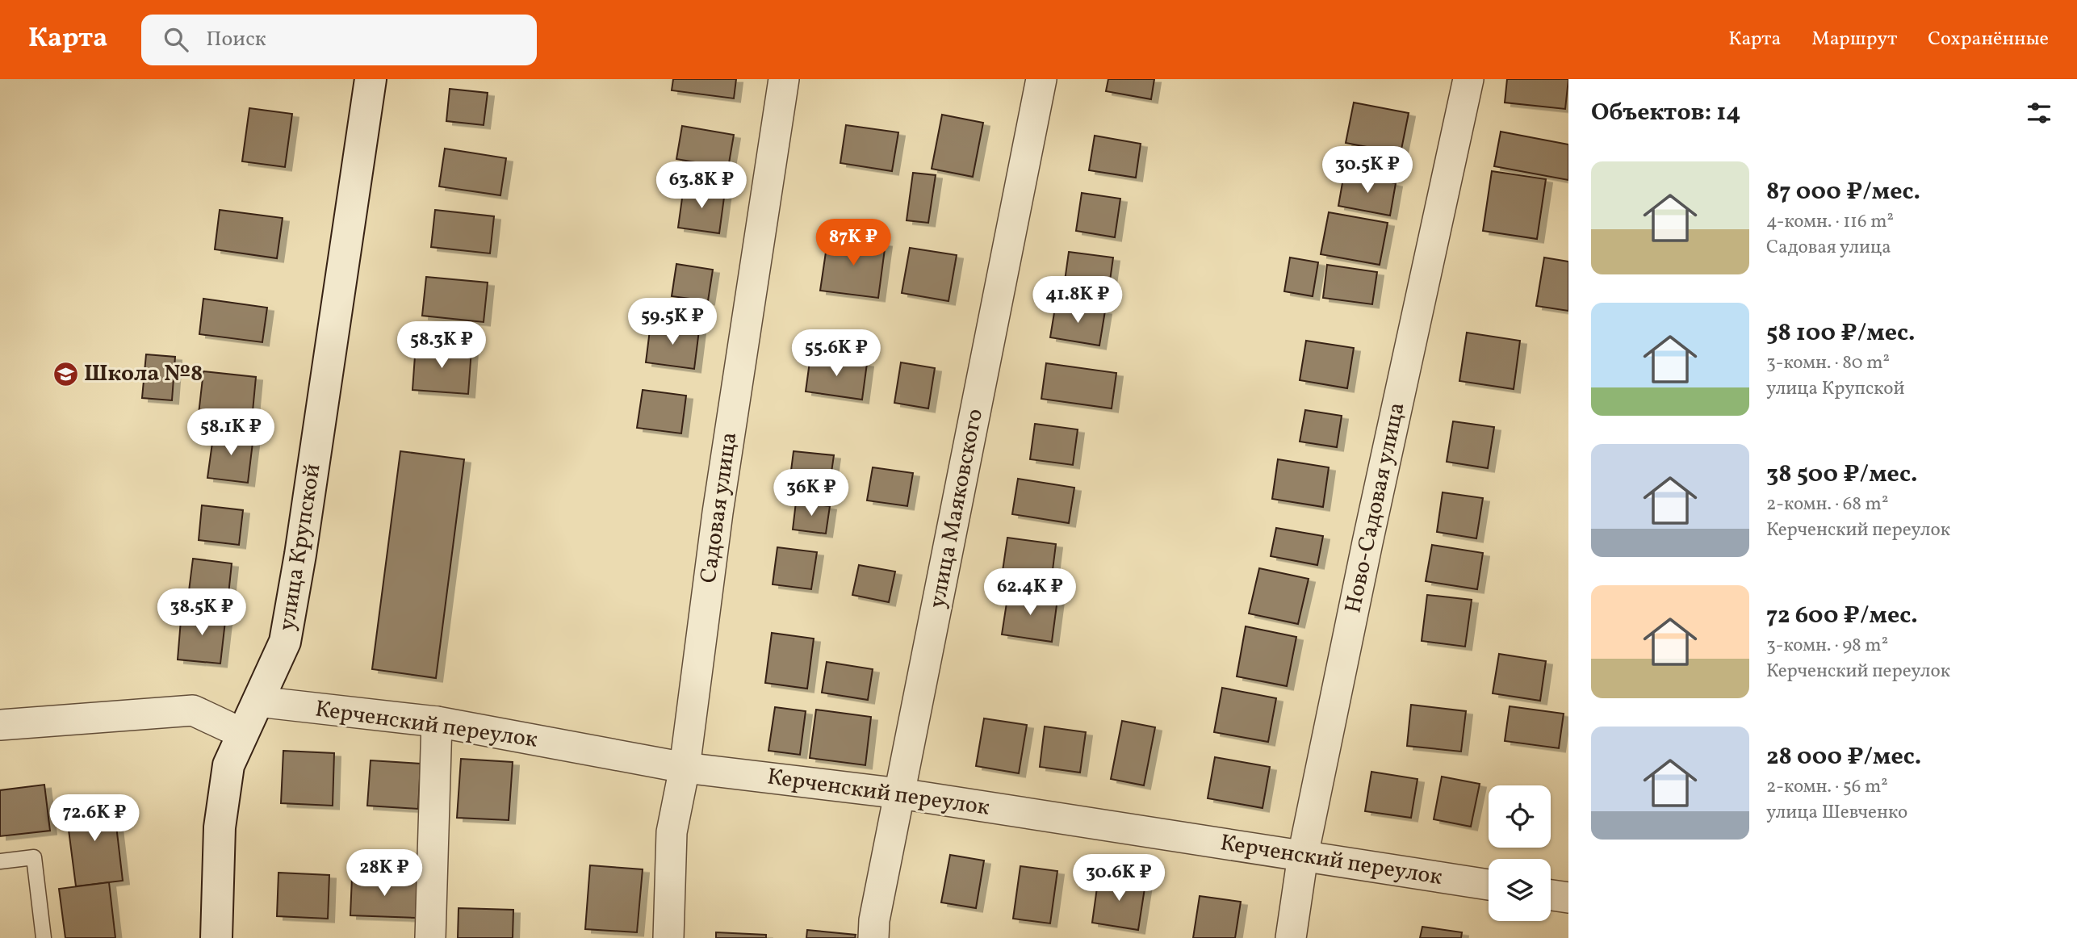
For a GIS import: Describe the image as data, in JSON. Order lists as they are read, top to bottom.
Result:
{
  "streets": {
    "main road": ["улица Крупской"],
    "street": [
      "Садовая улица",
      "Ново-Садовая улица",
      "улица Маяковского",
      "Керченский переулок"
    ]
  },
  "crossings": [
    ["Садовая улица", "Керченский переулок"],
    ["Ново-Садовая улица", "Керченский переулок"],
    ["улица Маяковского", "Керченский переулок"],
    ["улица Крупской", "Керченский переулок"]
  ],
  "places": {
    "school or university": ["Школа №8"]
  },
  "page": {
    "header": "Карта",
    "search": "Поиск",
    "nav": ["Карта", "Маршрут", "Сохранённые"],
    "heading": "Объектов: 14",
    "price": [
      "30.5K ₽",
      "63.8K ₽",
      "87K ₽",
      "41.8K ₽",
      "59.5K ₽",
      "58.3K ₽",
      "55.6K ₽",
      "58.1K ₽",
      "36K ₽",
      "62.4K ₽",
      "38.5K ₽",
      "72.6K ₽",
      "28K ₽",
      "30.6K ₽"
    ],
    "list": [
      {
        "name": "87 000 ₽/мес.",
        "note": "4-комн. · 116 m² · Садовая улица"
      },
      {
        "name": "58 100 ₽/мес.",
        "note": "3-комн. · 80 m² · улица Крупской"
      },
      {
        "name": "38 500 ₽/мес.",
        "note": "2-комн. · 68 m² · Керченский переулок"
      },
      {
        "name": "72 600 ₽/мес.",
        "note": "3-комн. · 98 m² · Керченский переулок"
      },
      {
        "name": "28 000 ₽/мес.",
        "note": "2-комн. · 56 m² · улица Шевченко"
      }
    ]
  }
}
